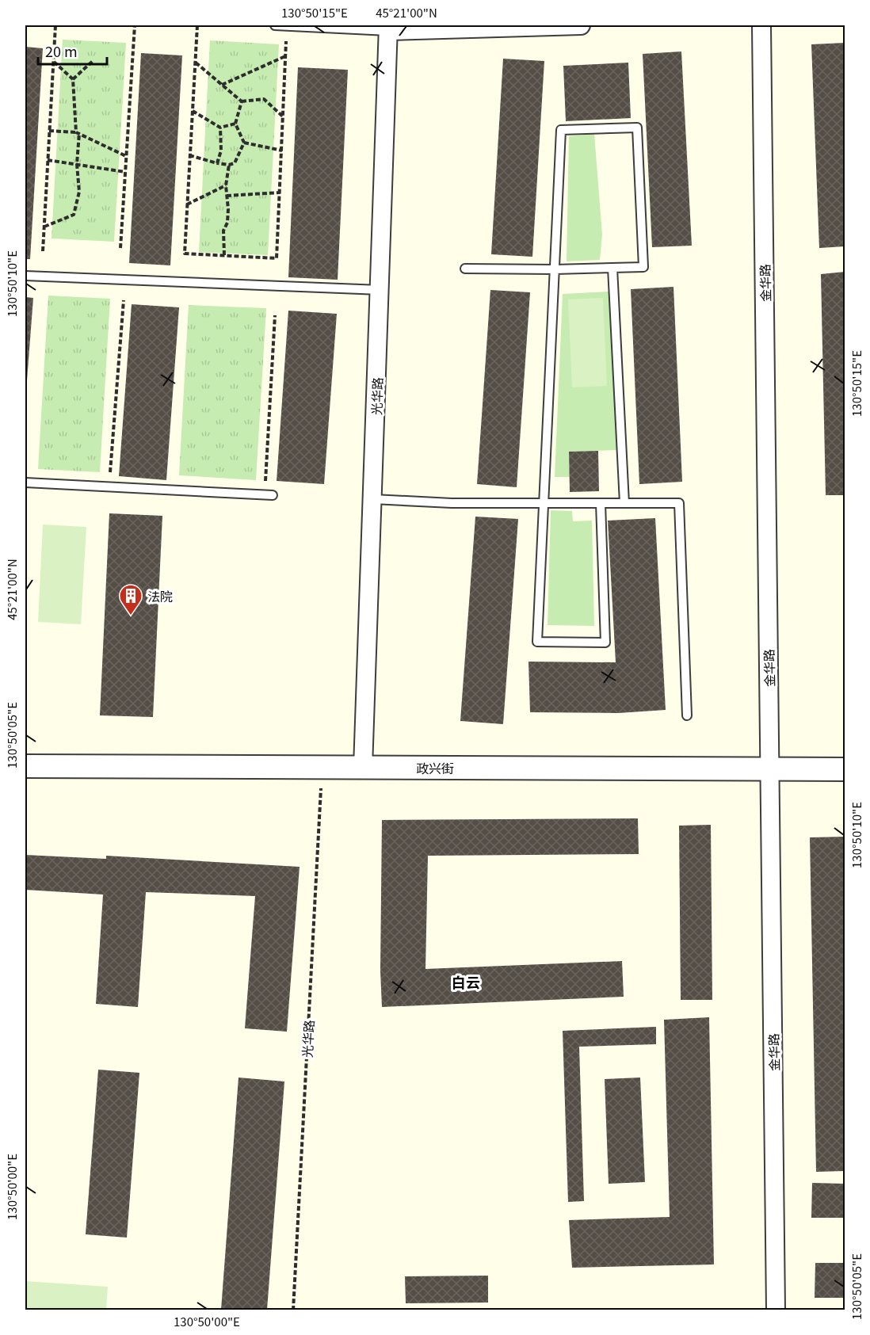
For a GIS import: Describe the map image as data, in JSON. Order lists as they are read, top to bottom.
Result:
{
  "streets": {
    "street": ["金华路", "光华路", "政兴街"]
  },
  "crossings": [
    ["金华路", "政兴街"],
    ["光华路", "政兴街"]
  ],
  "districts": ["白云"],
  "places": {
    "building": ["法院"]
  },
  "scale_bar": "20 m",
  "coordinates": [
    "130°50'15\"E",
    "45°21'00\"N",
    "130°50'10\"E",
    "130°50'05\"E",
    "130°50'00\"E"
  ]
}
